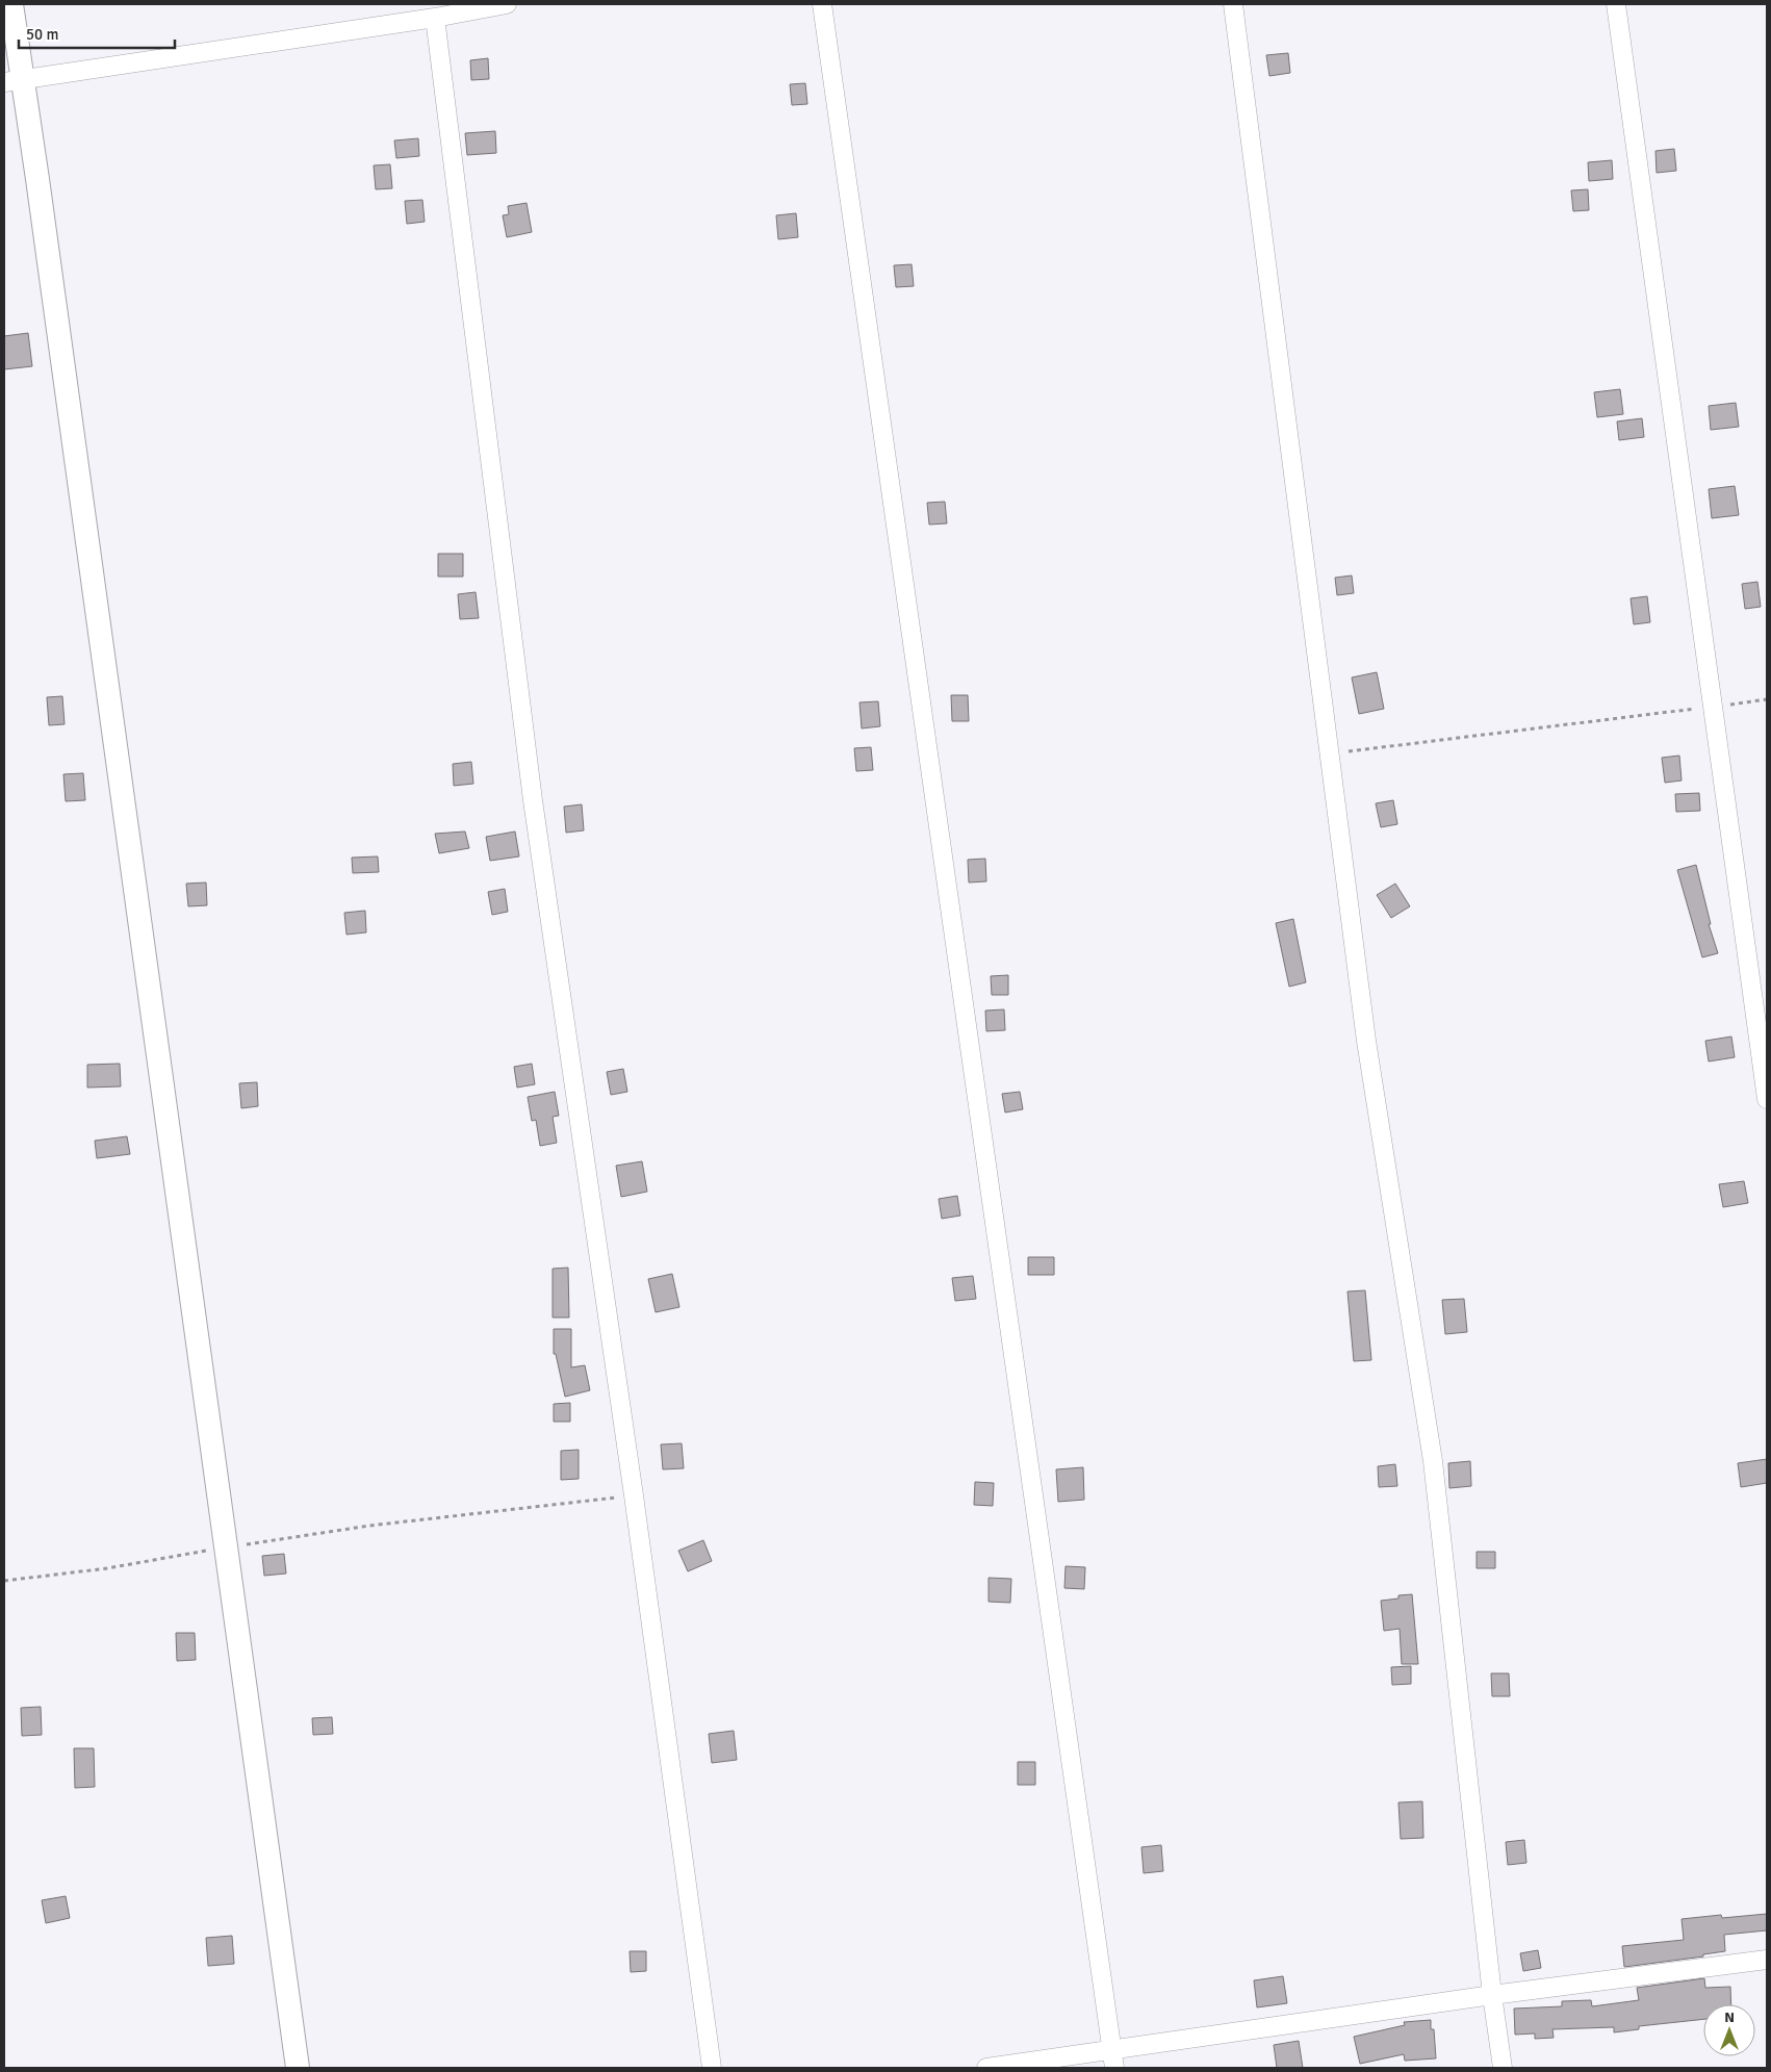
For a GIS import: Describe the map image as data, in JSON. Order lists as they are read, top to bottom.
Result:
{
  "scale_bar": "50 m",
  "north": "top"
}
